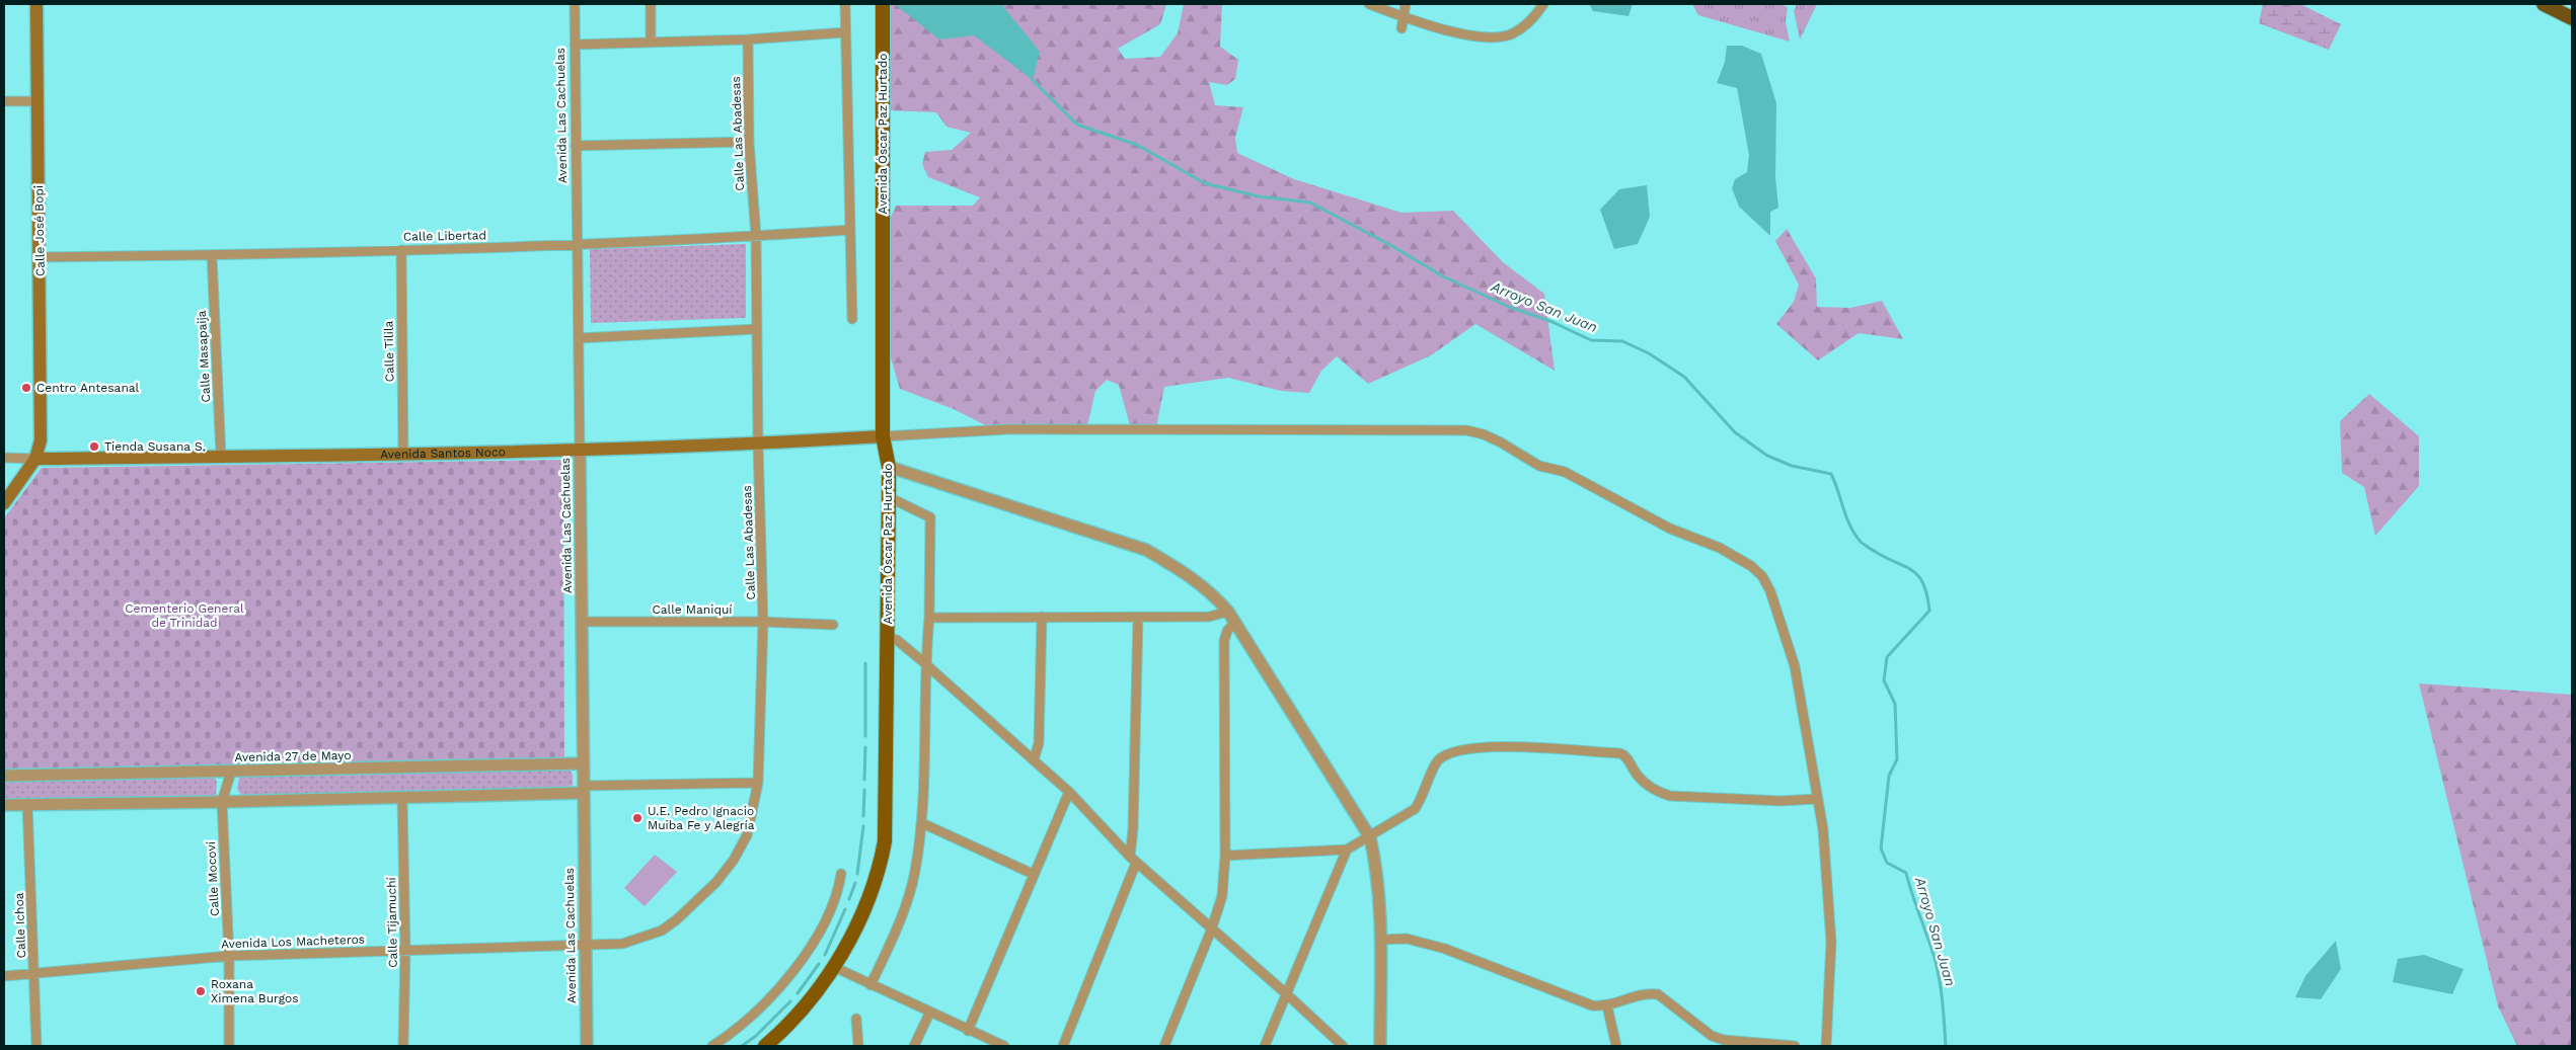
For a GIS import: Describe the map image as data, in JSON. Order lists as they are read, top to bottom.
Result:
{
  "streets": {
    "main road": ["Avenida Óscar Paz Hurtado", "Calle José Bopi", "Avenida Santos Noco"],
    "street": [
      "Avenida Las Cachuelas",
      "Calle Las Abadesas",
      "Calle Libertad",
      "Calle Tilila",
      "Calle Masapaija",
      "Calle Maniquí",
      "Avenida 27 de Mayo",
      "Calle Mocoví",
      "Calle Tijamuchí",
      "Calle Ichoa",
      "Avenida Los Macheteros"
    ]
  },
  "crossings": [
    ["Avenida Las Cachuelas", "Calle Las Abadesas"],
    ["Avenida Las Cachuelas", "Calle Libertad"],
    ["Avenida Las Cachuelas", "Avenida Santos Noco"],
    ["Avenida Las Cachuelas", "Calle Maniquí"],
    ["Avenida Las Cachuelas", "Avenida 27 de Mayo"],
    ["Avenida Las Cachuelas", "Avenida Los Macheteros"],
    ["Calle Las Abadesas", "Calle Libertad"],
    ["Calle Las Abadesas", "Avenida Santos Noco"],
    ["Calle Las Abadesas", "Calle Maniquí"],
    ["Calle Las Abadesas", "Avenida Los Macheteros"],
    ["Avenida Óscar Paz Hurtado", "Avenida Santos Noco"],
    ["Calle José Bopi", "Calle Libertad"],
    ["Calle José Bopi", "Avenida Santos Noco"],
    ["Calle Libertad", "Calle Tilila"],
    ["Calle Libertad", "Calle Masapaija"],
    ["Calle Tilila", "Avenida Santos Noco"],
    ["Calle Masapaija", "Avenida Santos Noco"],
    ["Avenida 27 de Mayo", "Calle Mocoví"],
    ["Calle Mocoví", "Avenida Los Macheteros"],
    ["Calle Tijamuchí", "Avenida Los Macheteros"],
    ["Calle Ichoa", "Avenida Los Macheteros"]
  ],
  "water": ["Arroyo San Juan"],
  "parks": ["Cementerio General de Trinidad"],
  "places": [
    "Centro Antesanal",
    "Tienda Susana S.",
    "U.E. Pedro Ignacio Muiba Fe y Alegría",
    "Roxana Ximena Burgos"
  ]
}
